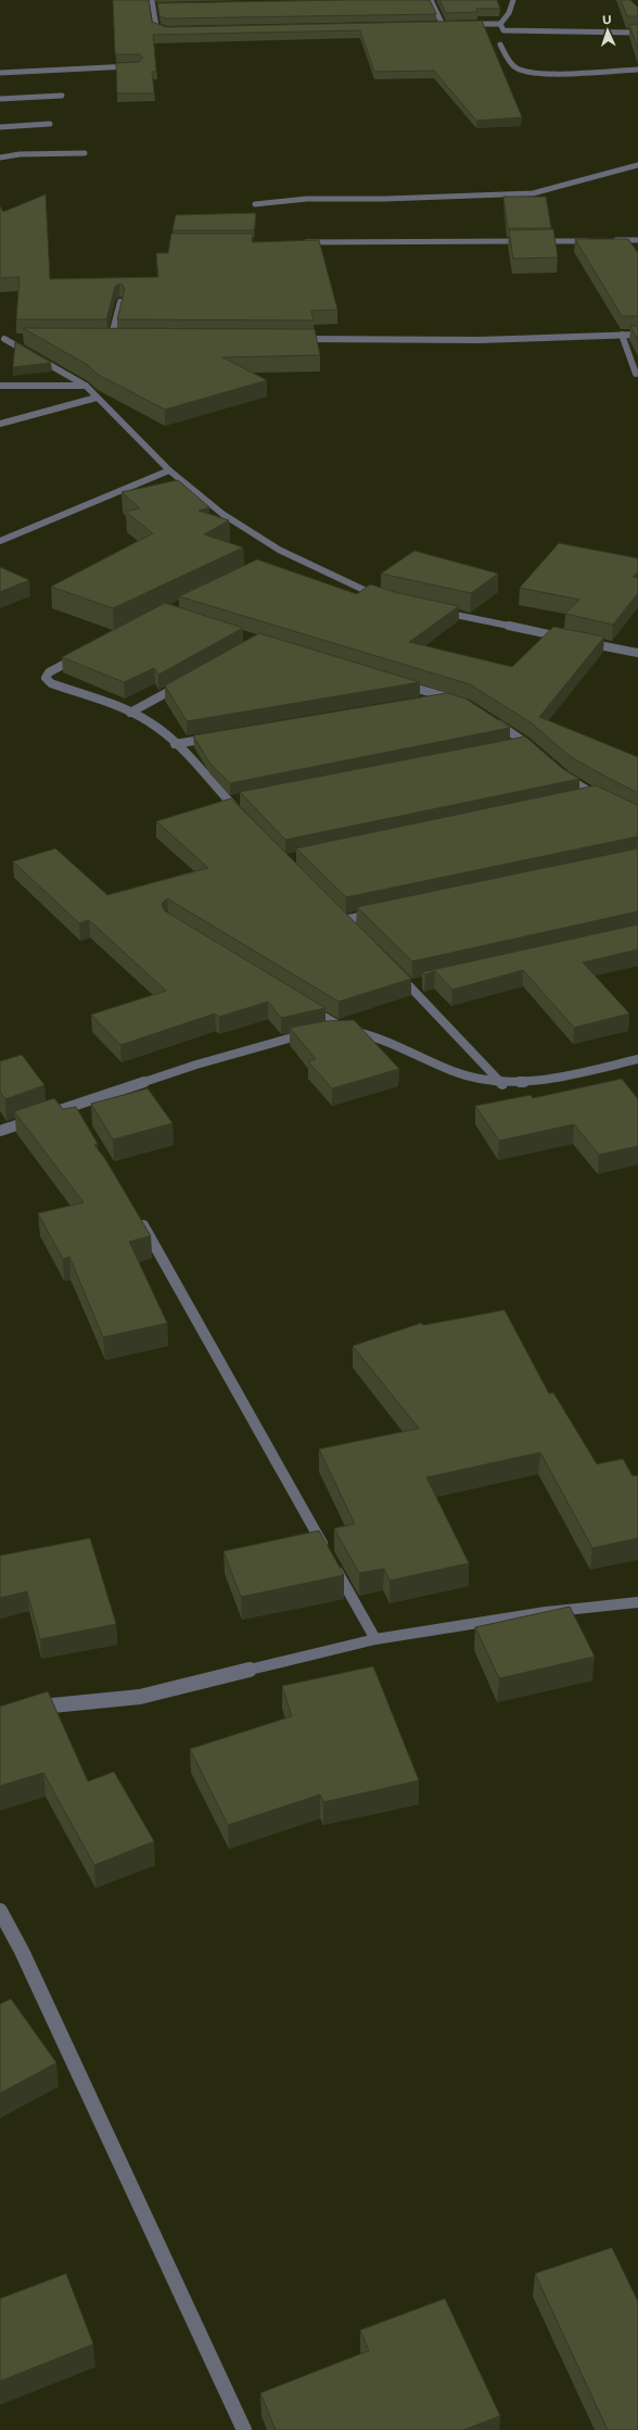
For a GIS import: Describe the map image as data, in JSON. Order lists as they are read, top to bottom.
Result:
{
  "north": "top"
}
